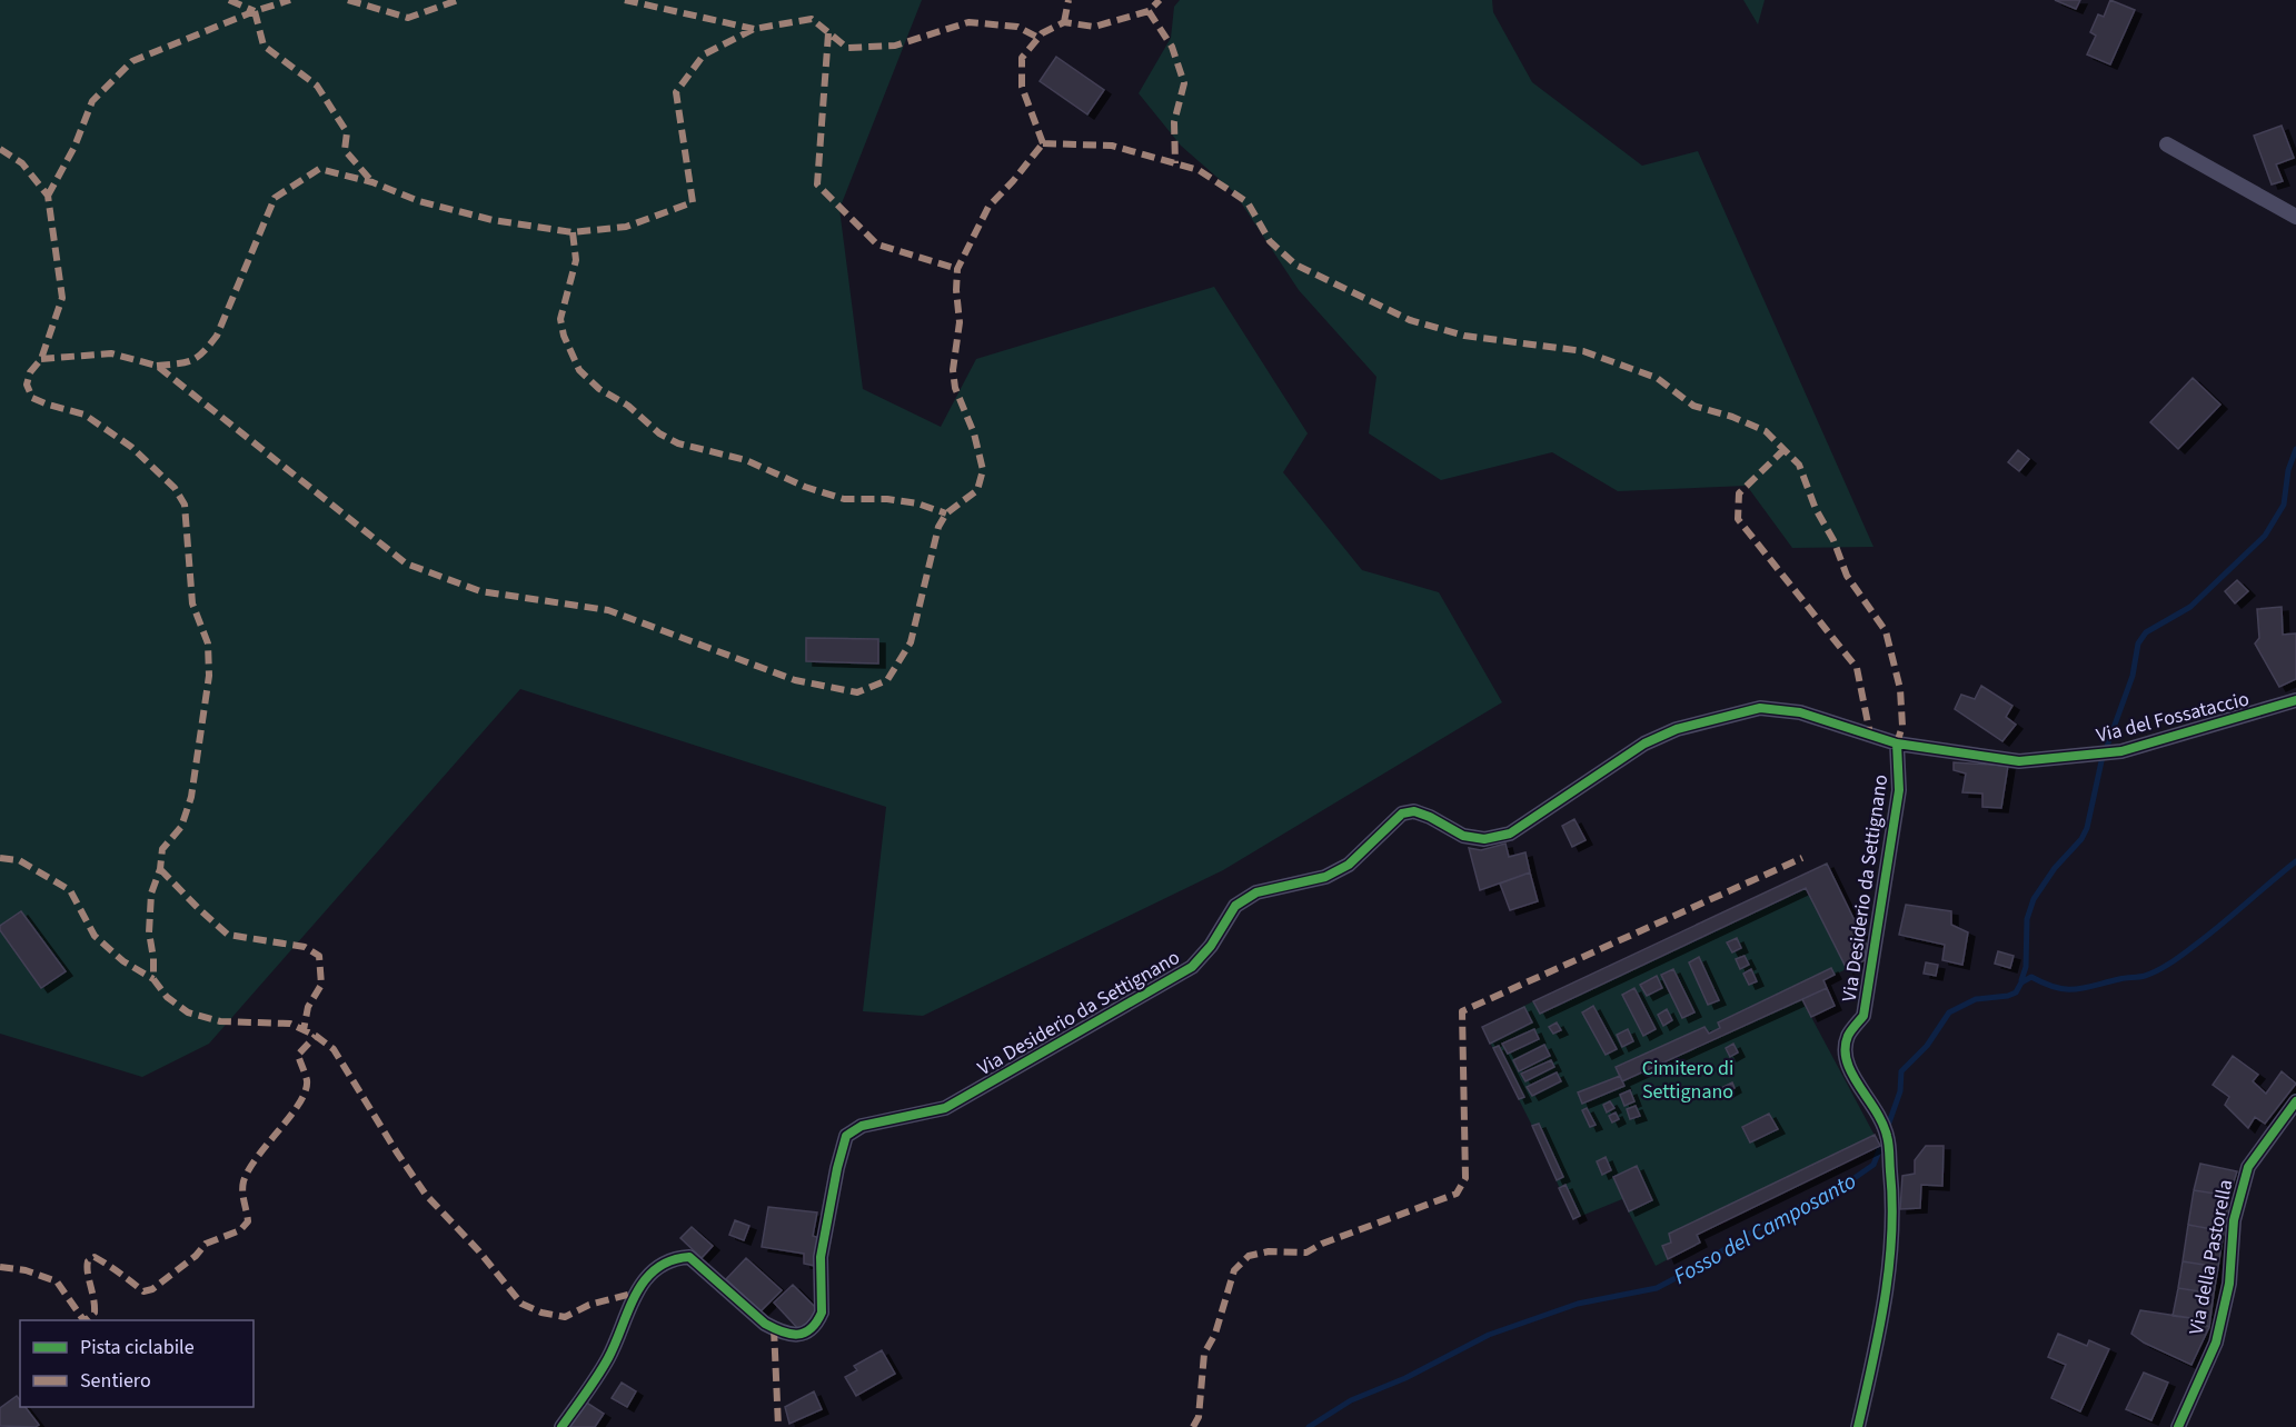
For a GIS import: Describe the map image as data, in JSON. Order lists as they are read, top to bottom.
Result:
{
  "streets": {
    "street": ["Via del Fossataccio", "Via Desiderio da Settignano", "Via della Pastorella"]
  },
  "crossings": [
    ["Via del Fossataccio", "Via Desiderio da Settignano"]
  ],
  "water": ["Fosso del Camposanto"],
  "parks": ["Cimitero di Settignano"],
  "legend": ["Pista ciclabile", "Sentiero"]
}
